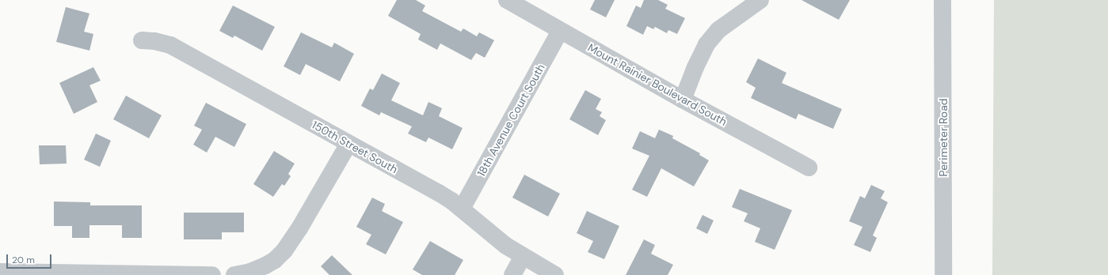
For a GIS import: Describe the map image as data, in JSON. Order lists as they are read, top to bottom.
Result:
{
  "streets": {
    "street": [
      "Mount Rainier Boulevard South",
      "18th Avenue Court South",
      "Perimeter Road",
      "150th Street South"
    ]
  },
  "crossings": [
    ["Mount Rainier Boulevard South", "18th Avenue Court South"],
    ["18th Avenue Court South", "150th Street South"]
  ],
  "scale_bar": "20 m"
}
